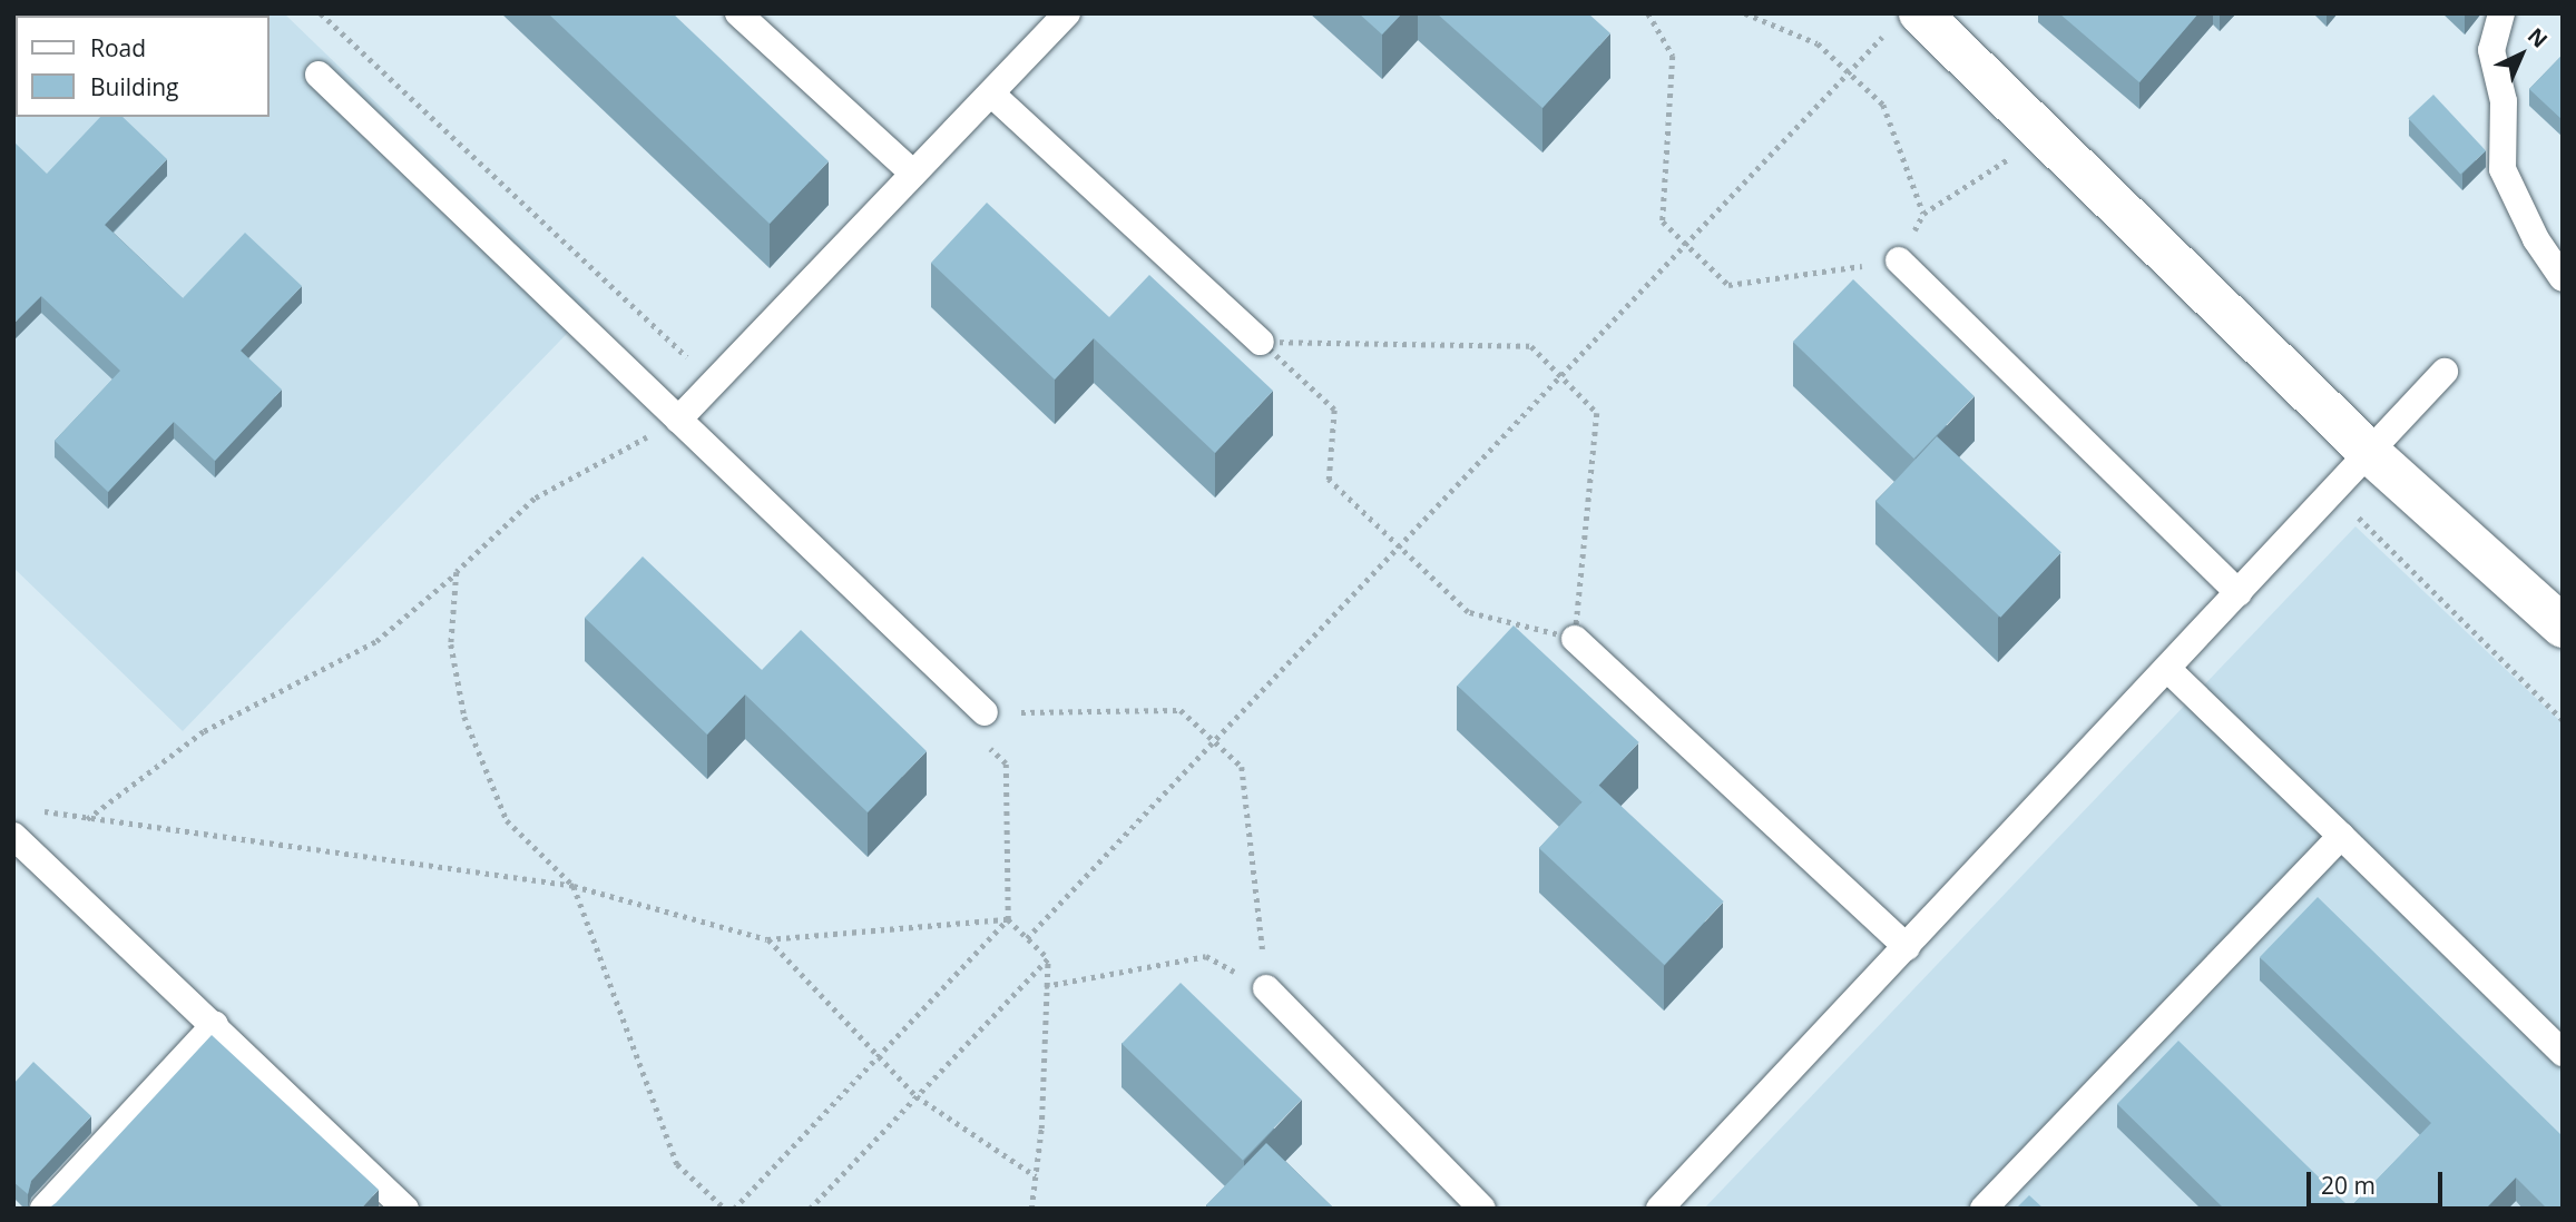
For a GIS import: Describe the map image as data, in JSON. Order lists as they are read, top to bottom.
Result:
{
  "legend": ["Road", "Building"],
  "scale_bar": "20 m",
  "north": "top right"
}
